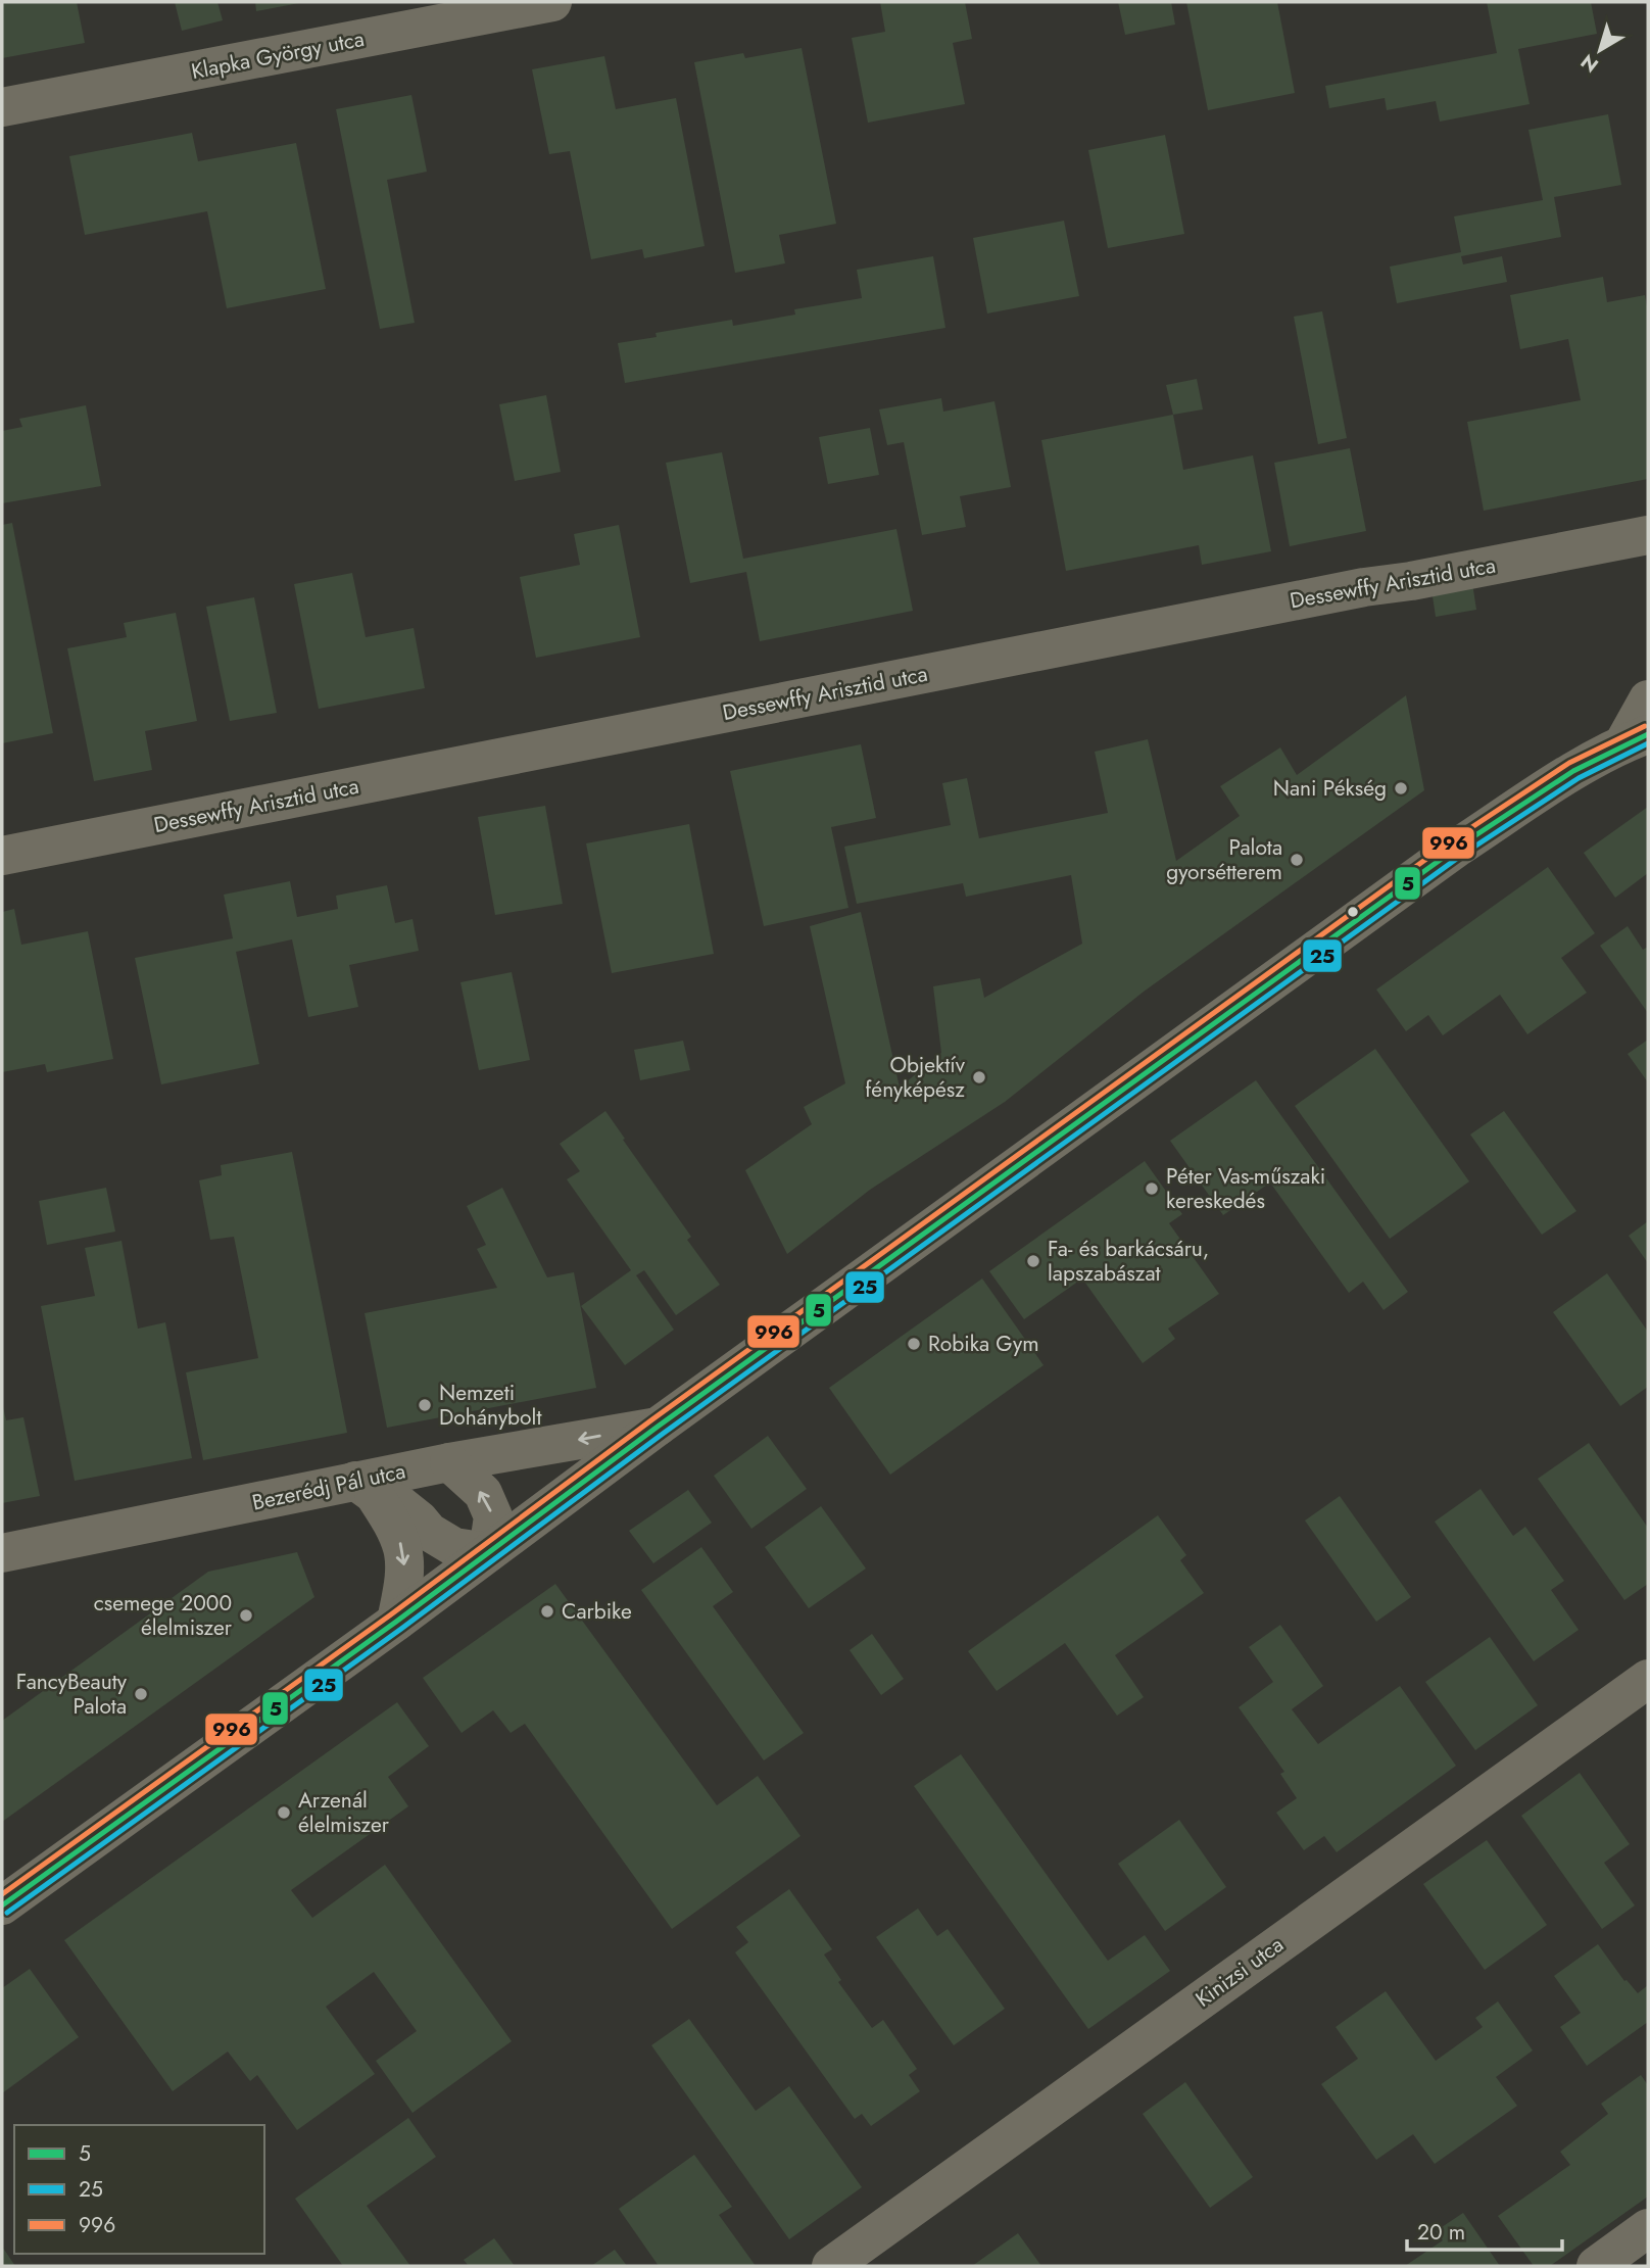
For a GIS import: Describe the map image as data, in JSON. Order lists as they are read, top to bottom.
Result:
{
  "streets": {
    "street": [
      "Klapka György utca",
      "Dessewffy Arisztid utca",
      "Bezerédj Pál utca",
      "Kinizsi utca"
    ]
  },
  "places": [
    "Nani Pékség",
    "Palota gyorsétterem",
    "Objektív fényképész",
    "Péter Vas-műszaki kereskedés",
    "Fa- és barkácsáru, lapszabászat",
    "Robika Gym",
    "Nemzeti Dohánybolt",
    "Carbike",
    "csemege 2000 élelmiszer",
    "FancyBeauty Palota",
    "Arzenál élelmiszer"
  ],
  "lines": ["transit line 996", "transit line 5", "transit line 25"],
  "legend": ["5", "25", "996"],
  "scale_bar": "20 m",
  "north": "bottom left"
}
